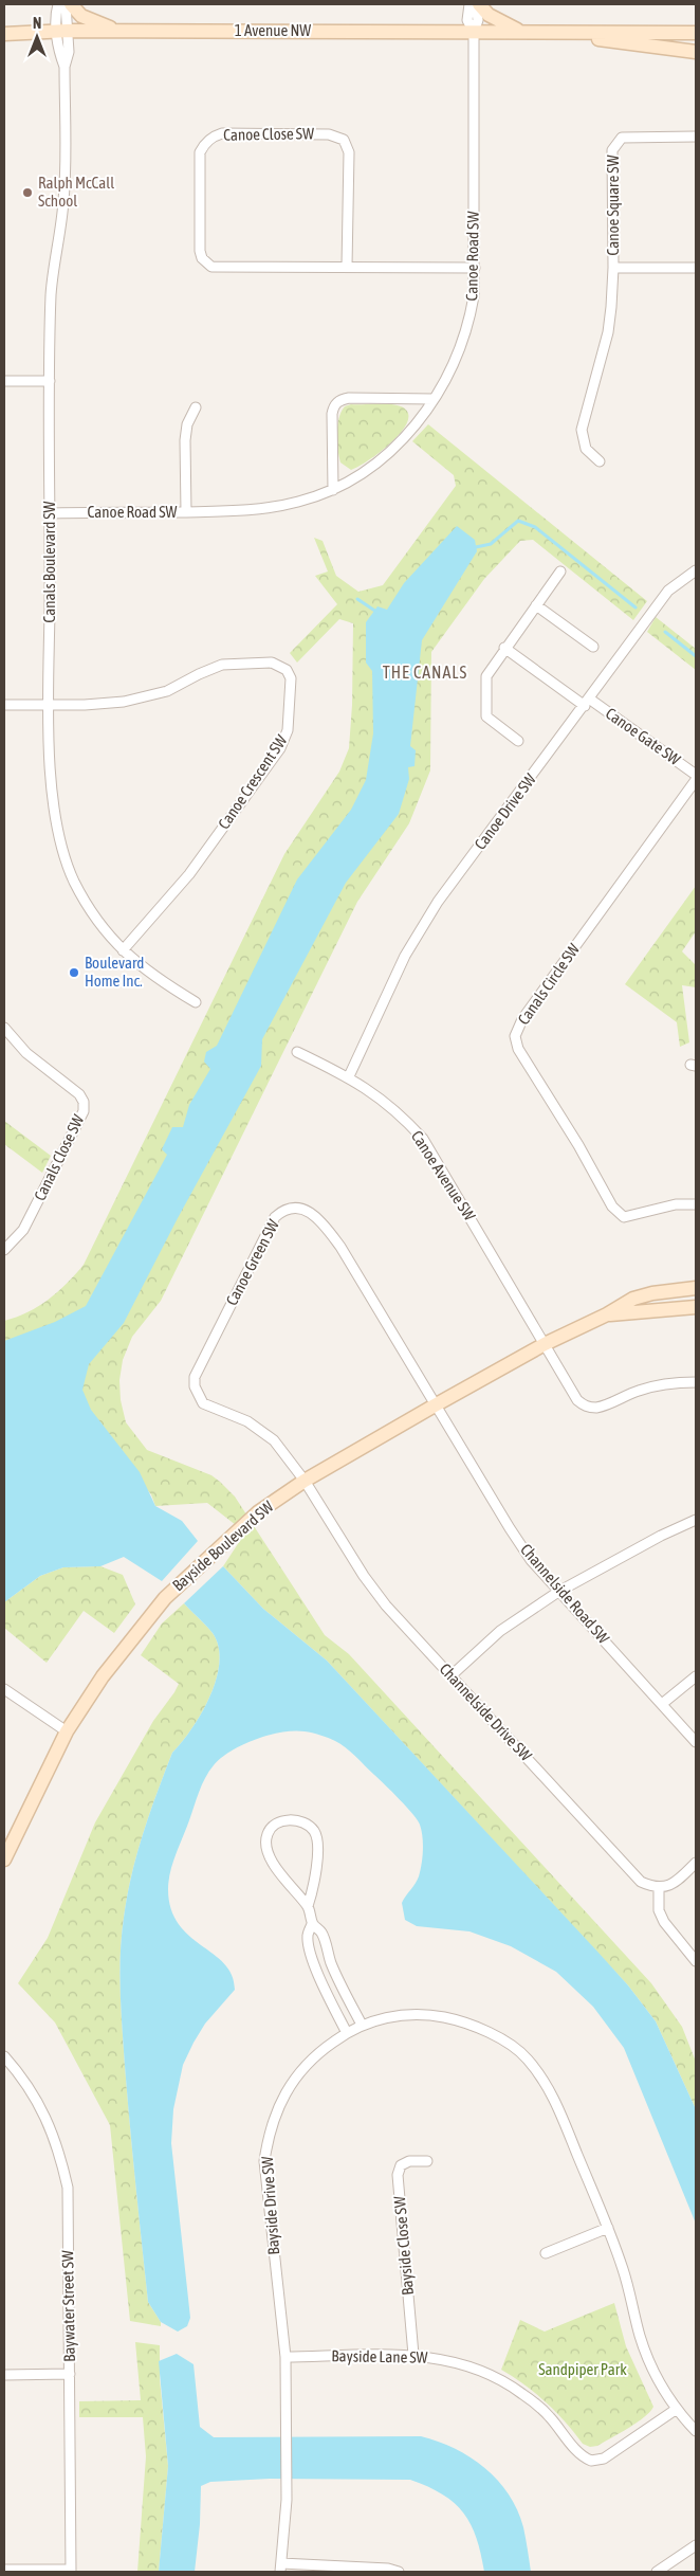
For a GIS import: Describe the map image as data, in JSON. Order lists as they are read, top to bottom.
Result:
{
  "streets": {
    "street": [
      "1 Avenue NW",
      "Canoe Close SW",
      "Canoe Square SW",
      "Canoe Road SW",
      "Canals Boulevard SW",
      "Canoe Gate SW",
      "Canoe Crescent SW",
      "Canoe Drive SW",
      "Canals Circle SW",
      "Canals Close SW",
      "Canoe Avenue SW",
      "Canoe Green SW",
      "Bayside Boulevard SW",
      "Channelside Road SW",
      "Channelside Drive SW",
      "Bayside Drive SW",
      "Bayside Close SW",
      "Baywater Street SW",
      "Bayside Lane SW"
    ]
  },
  "crossings": [
    ["1 Avenue NW", "Canoe Road SW"],
    ["1 Avenue NW", "Canals Boulevard SW"],
    ["Canoe Close SW", "Canoe Road SW"],
    ["Canoe Road SW", "Canals Boulevard SW"],
    ["Canals Boulevard SW", "Canoe Crescent SW"],
    ["Canoe Gate SW", "Canoe Drive SW"],
    ["Canoe Drive SW", "Canoe Avenue SW"],
    ["Canoe Avenue SW", "Bayside Boulevard SW"],
    ["Canoe Green SW", "Bayside Boulevard SW"],
    ["Canoe Green SW", "Channelside Road SW"],
    ["Canoe Green SW", "Channelside Drive SW"],
    ["Bayside Boulevard SW", "Channelside Road SW"],
    ["Bayside Boulevard SW", "Channelside Drive SW"],
    ["Bayside Drive SW", "Bayside Lane SW"],
    ["Bayside Close SW", "Bayside Lane SW"]
  ],
  "districts": ["THE CANALS"],
  "parks": ["Sandpiper Park"],
  "places": ["Ralph McCall School", "Boulevard Home Inc."],
  "north": "top"
}
